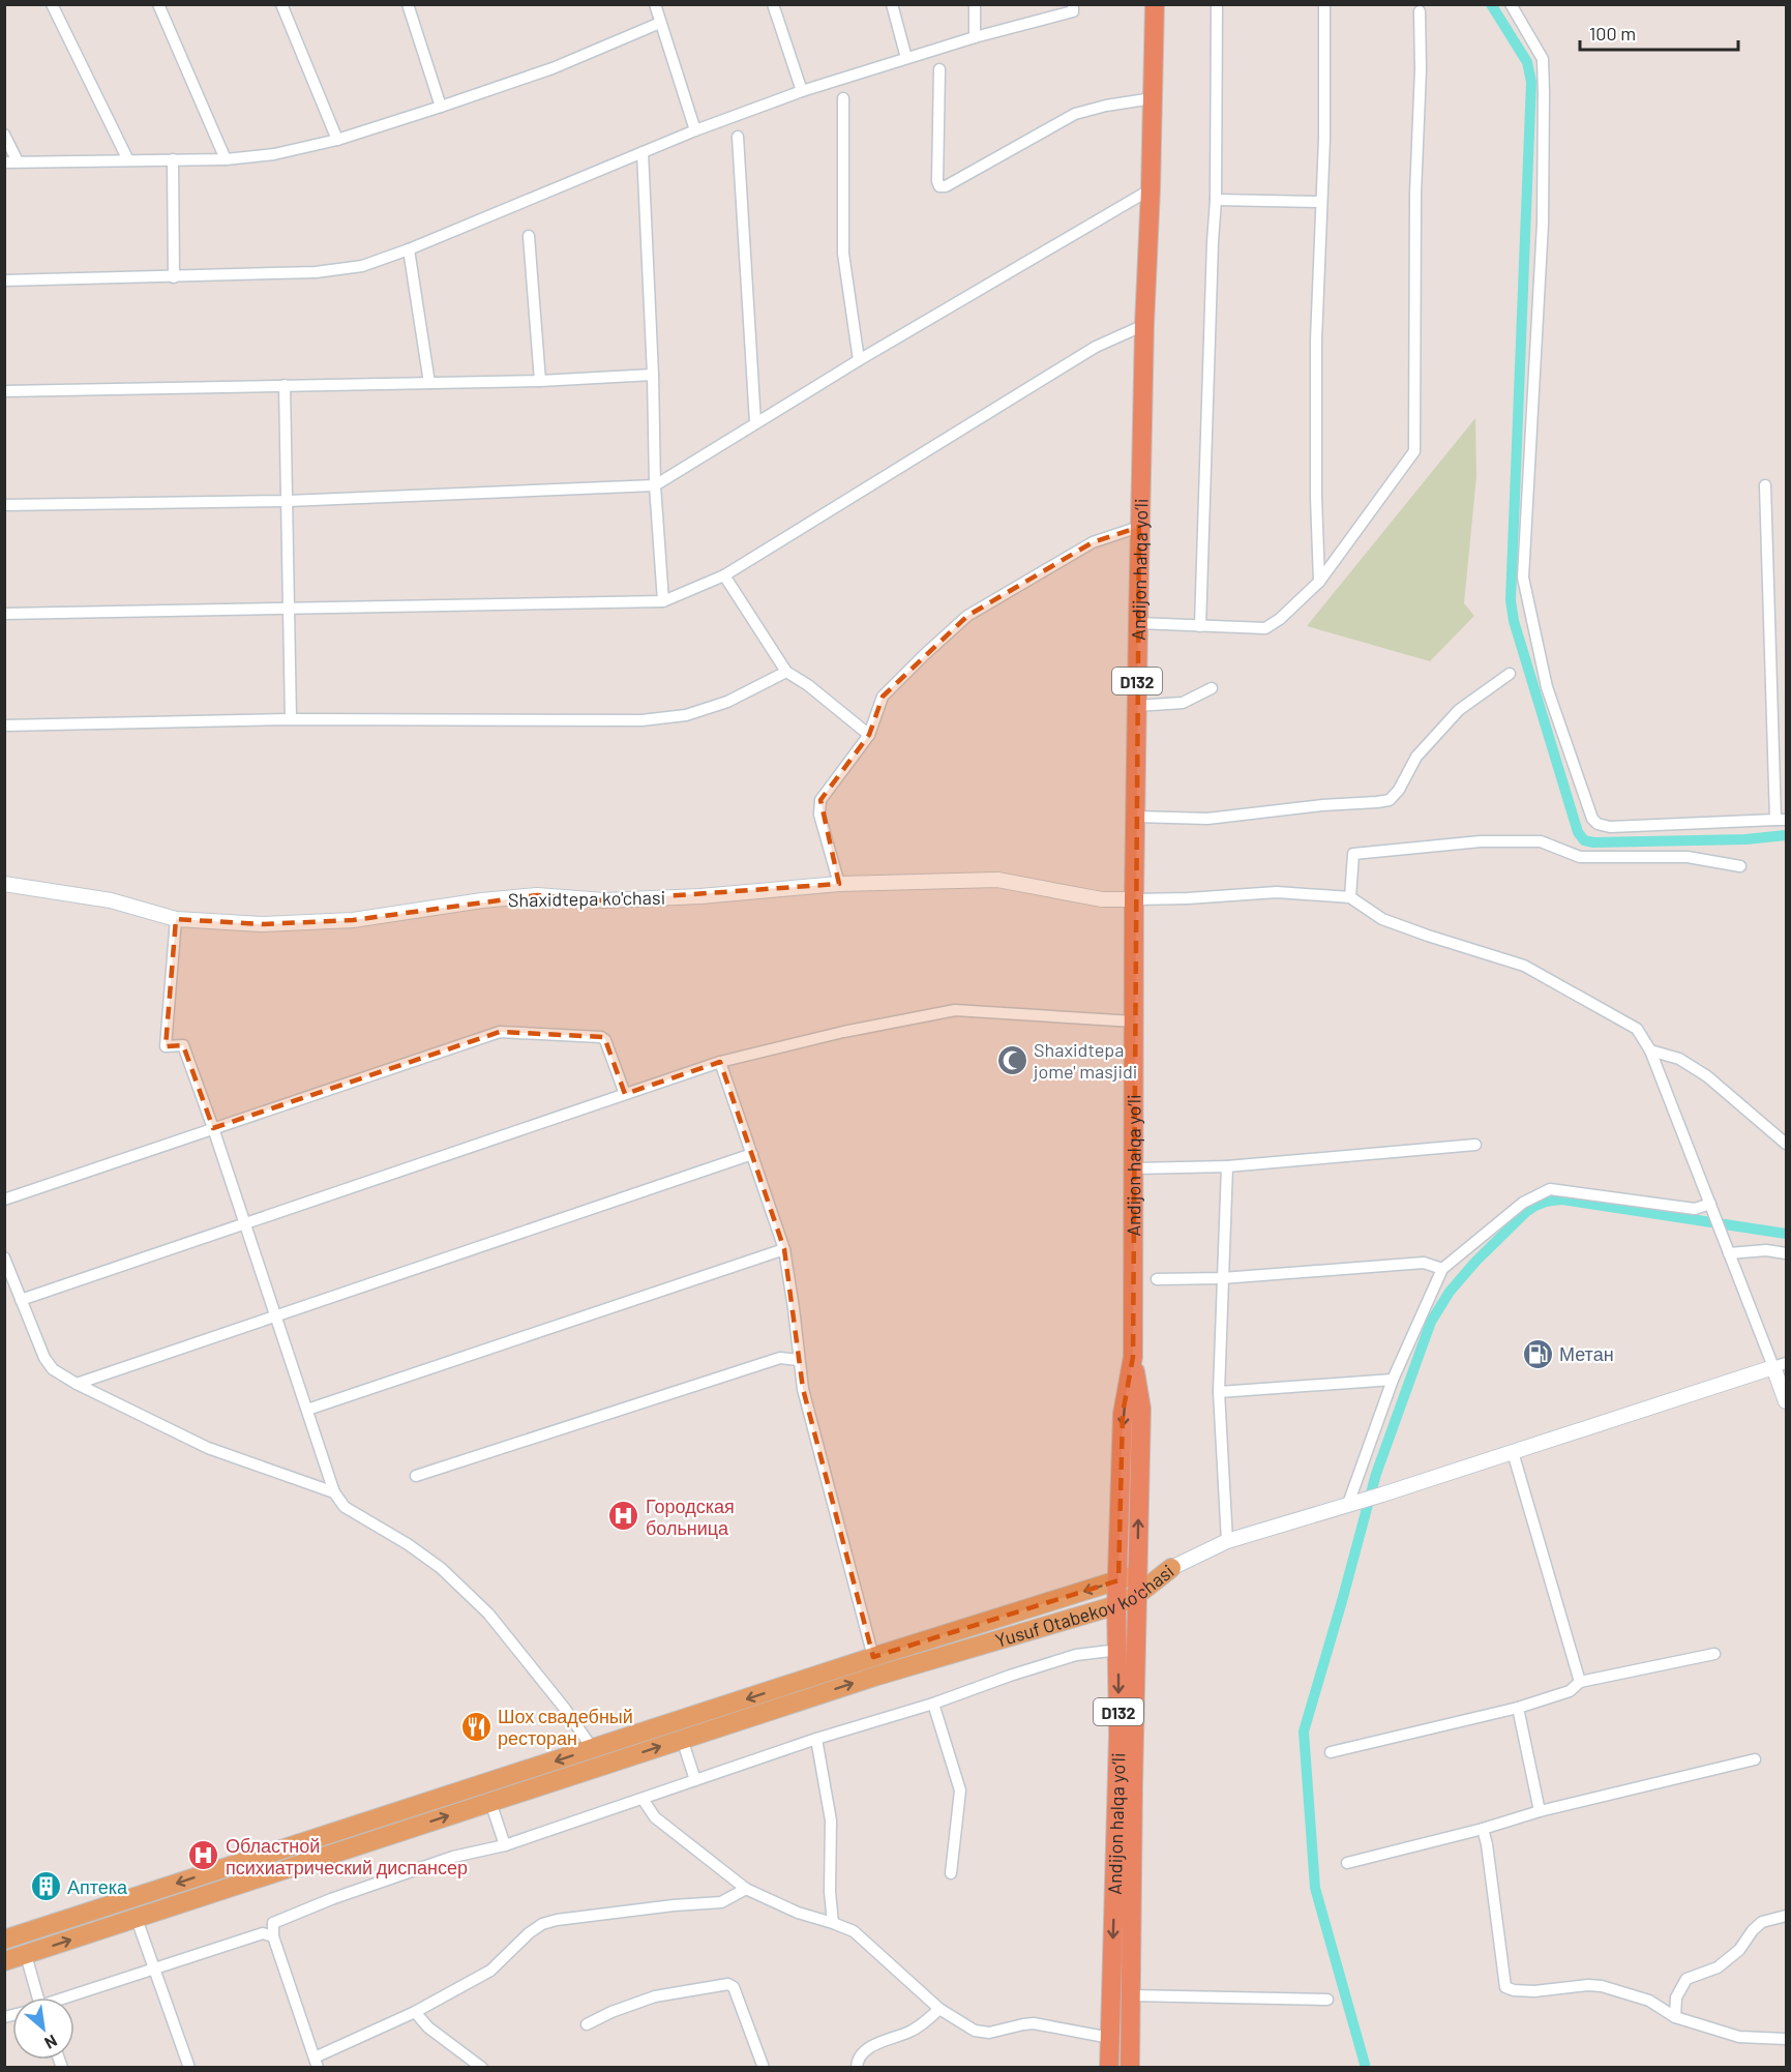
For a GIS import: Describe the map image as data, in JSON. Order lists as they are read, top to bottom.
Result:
{
  "streets": {
    "highway": ["Andijon halqa yo‘li", "D132"],
    "main road": ["Yusuf Otabekov ko'chasi"],
    "street": ["Shaxidtepa ko'chasi"]
  },
  "crossings": [
    ["Andijon halqa yo‘li", "Shaxidtepa ko'chasi"],
    ["Andijon halqa yo‘li", "Yusuf Otabekov ko'chasi"]
  ],
  "places": {
    "mosque": ["Shaxidtepa jome' masjidi"],
    "fuel station": ["Метан"],
    "hospital": ["Городская больница", "Областной психиатрический диспансер"],
    "restaurant": ["Шох свадебный ресторан"],
    "building": ["Аптека"]
  },
  "scale_bar": "100 m",
  "north": "bottom right"
}
